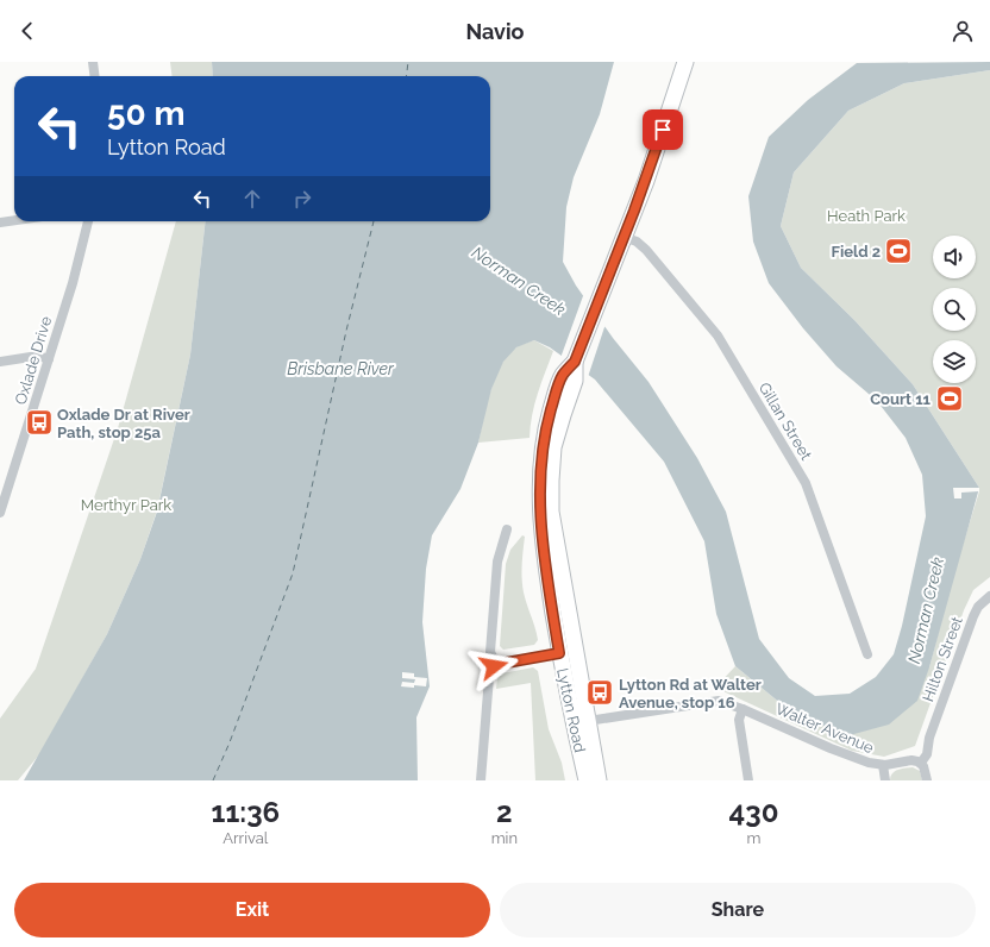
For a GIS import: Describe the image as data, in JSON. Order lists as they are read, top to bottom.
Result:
{
  "streets": {
    "main road": ["Lytton Road"],
    "street": [
      "Oxlade Drive",
      "Gillan Street",
      "Hilton Street",
      "Walter Avenue"
    ]
  },
  "crossings": [
    ["Gillan Street", "Lytton Road"],
    ["Hilton Street", "Walter Avenue"],
    ["Lytton Road", "Walter Avenue"]
  ],
  "water": ["Norman Creek", "Brisbane River"],
  "parks": ["Heath Park", "Merthyr Park"],
  "places": {
    "sports": ["Field 2", "Court 11"],
    "bus stop": ["Oxlade Dr at River Path, stop 25a", "Lytton Rd at Walter Avenue, stop 16"]
  },
  "page": {
    "header": "Navio",
    "turn": ["50 m", "Lytton Road"],
    "eta": [
      "11:36",
      "Arrival",
      "2",
      "min",
      "430",
      "m"
    ],
    "buttons": ["Exit", "Share"]
  }
}
